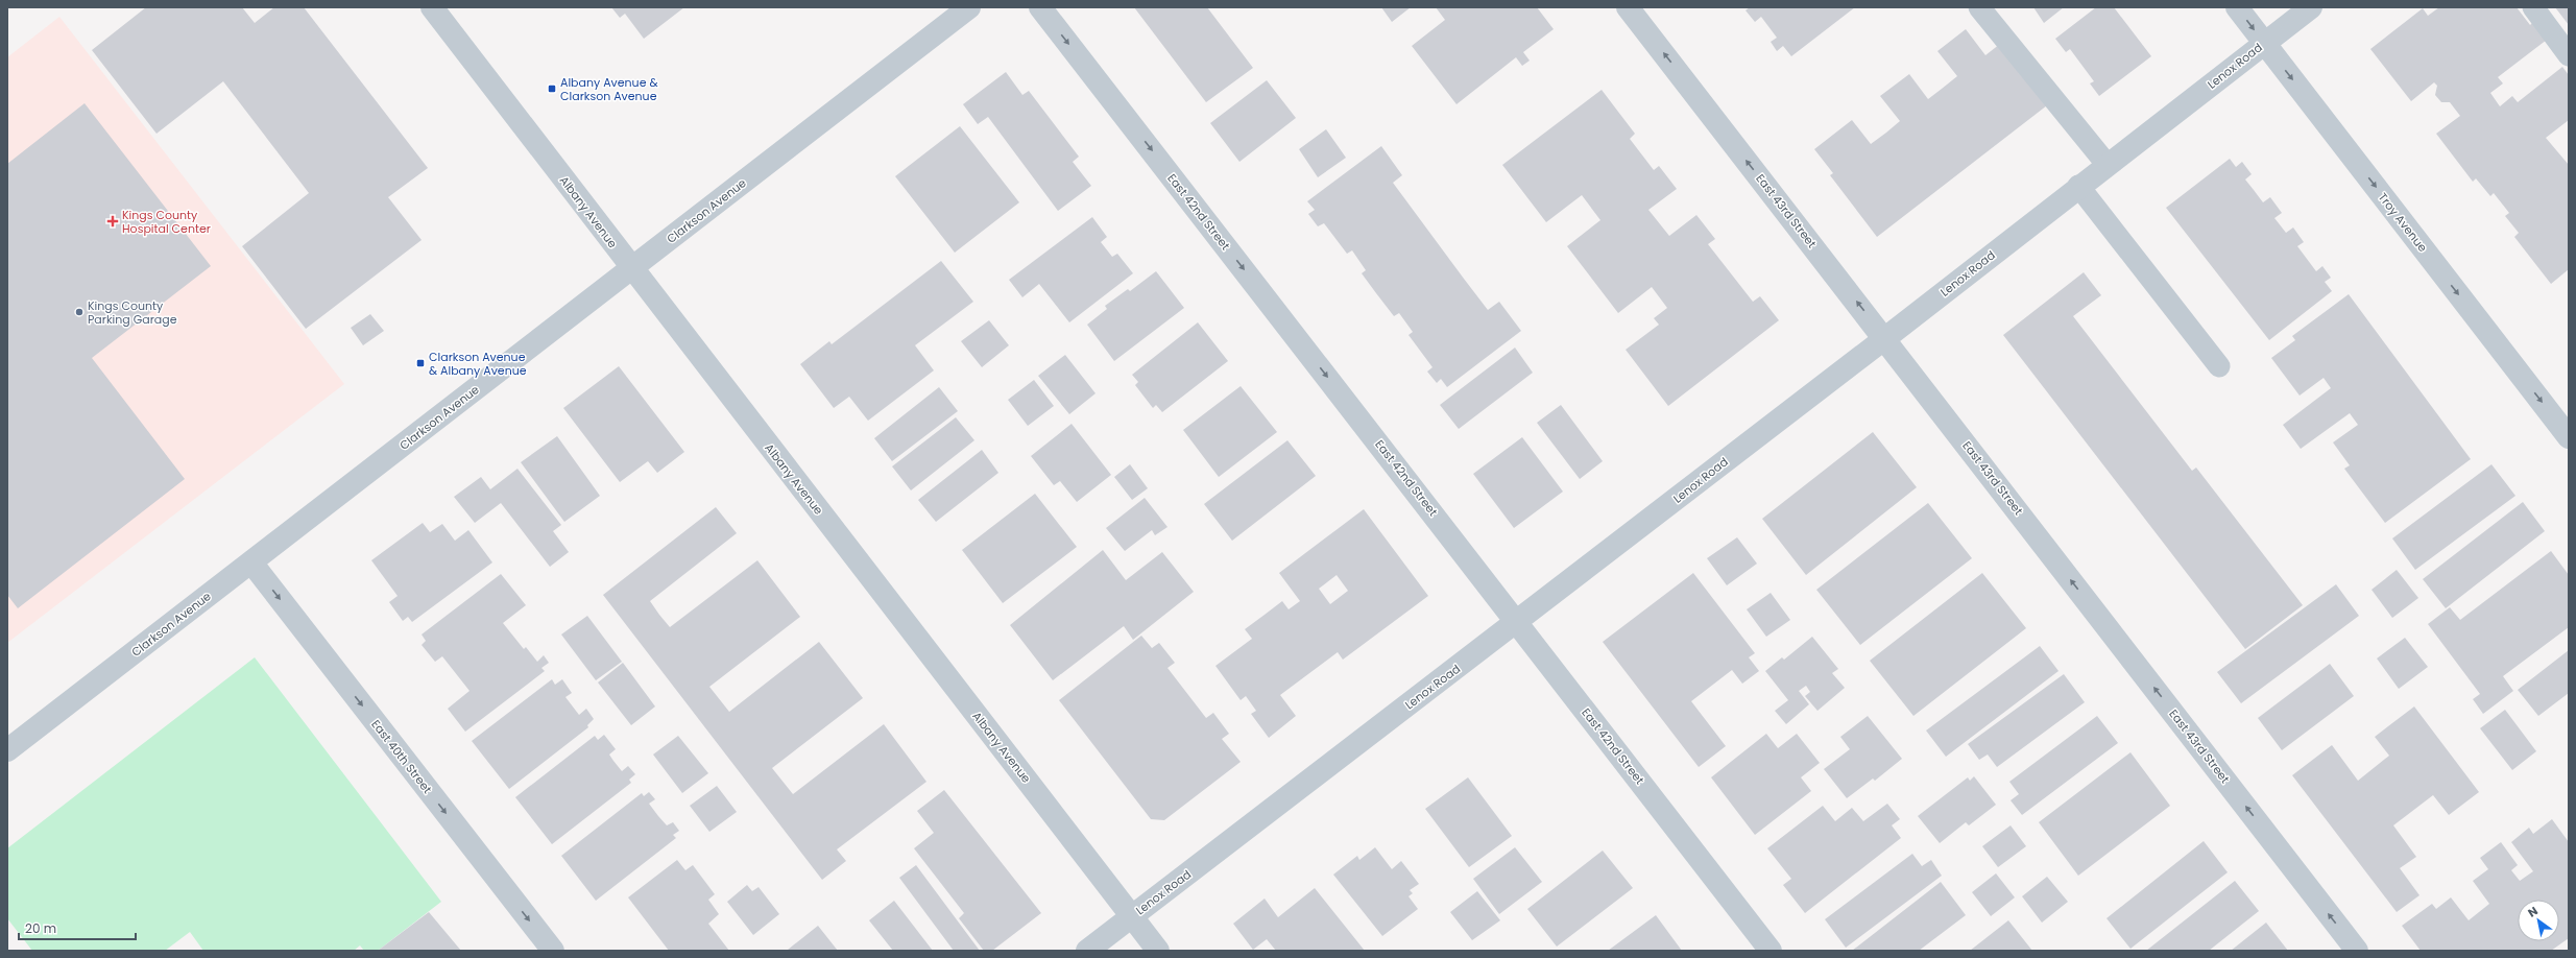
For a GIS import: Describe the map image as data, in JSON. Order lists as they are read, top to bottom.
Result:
{
  "streets": {
    "street": [
      "Lenox Road",
      "Clarkson Avenue",
      "East 43rd Street",
      "Albany Avenue",
      "East 42nd Street",
      "Troy Avenue",
      "East 40th Street"
    ]
  },
  "crossings": [
    ["Lenox Road", "East 43rd Street"],
    ["Lenox Road", "Albany Avenue"],
    ["Lenox Road", "East 42nd Street"],
    ["Lenox Road", "Troy Avenue"],
    ["Clarkson Avenue", "Albany Avenue"],
    ["Clarkson Avenue", "East 40th Street"]
  ],
  "one_way": [
    "East 43rd Street",
    "East 42nd Street",
    "Troy Avenue",
    "East 40th Street"
  ],
  "places": {
    "transit": ["Albany Avenue & Clarkson Avenue", "Clarkson Avenue & Albany Avenue"],
    "health": ["Kings County Hospital Center"],
    "other": ["Kings County Parking Garage"]
  },
  "scale_bar": "20 m",
  "north": "top left"
}
